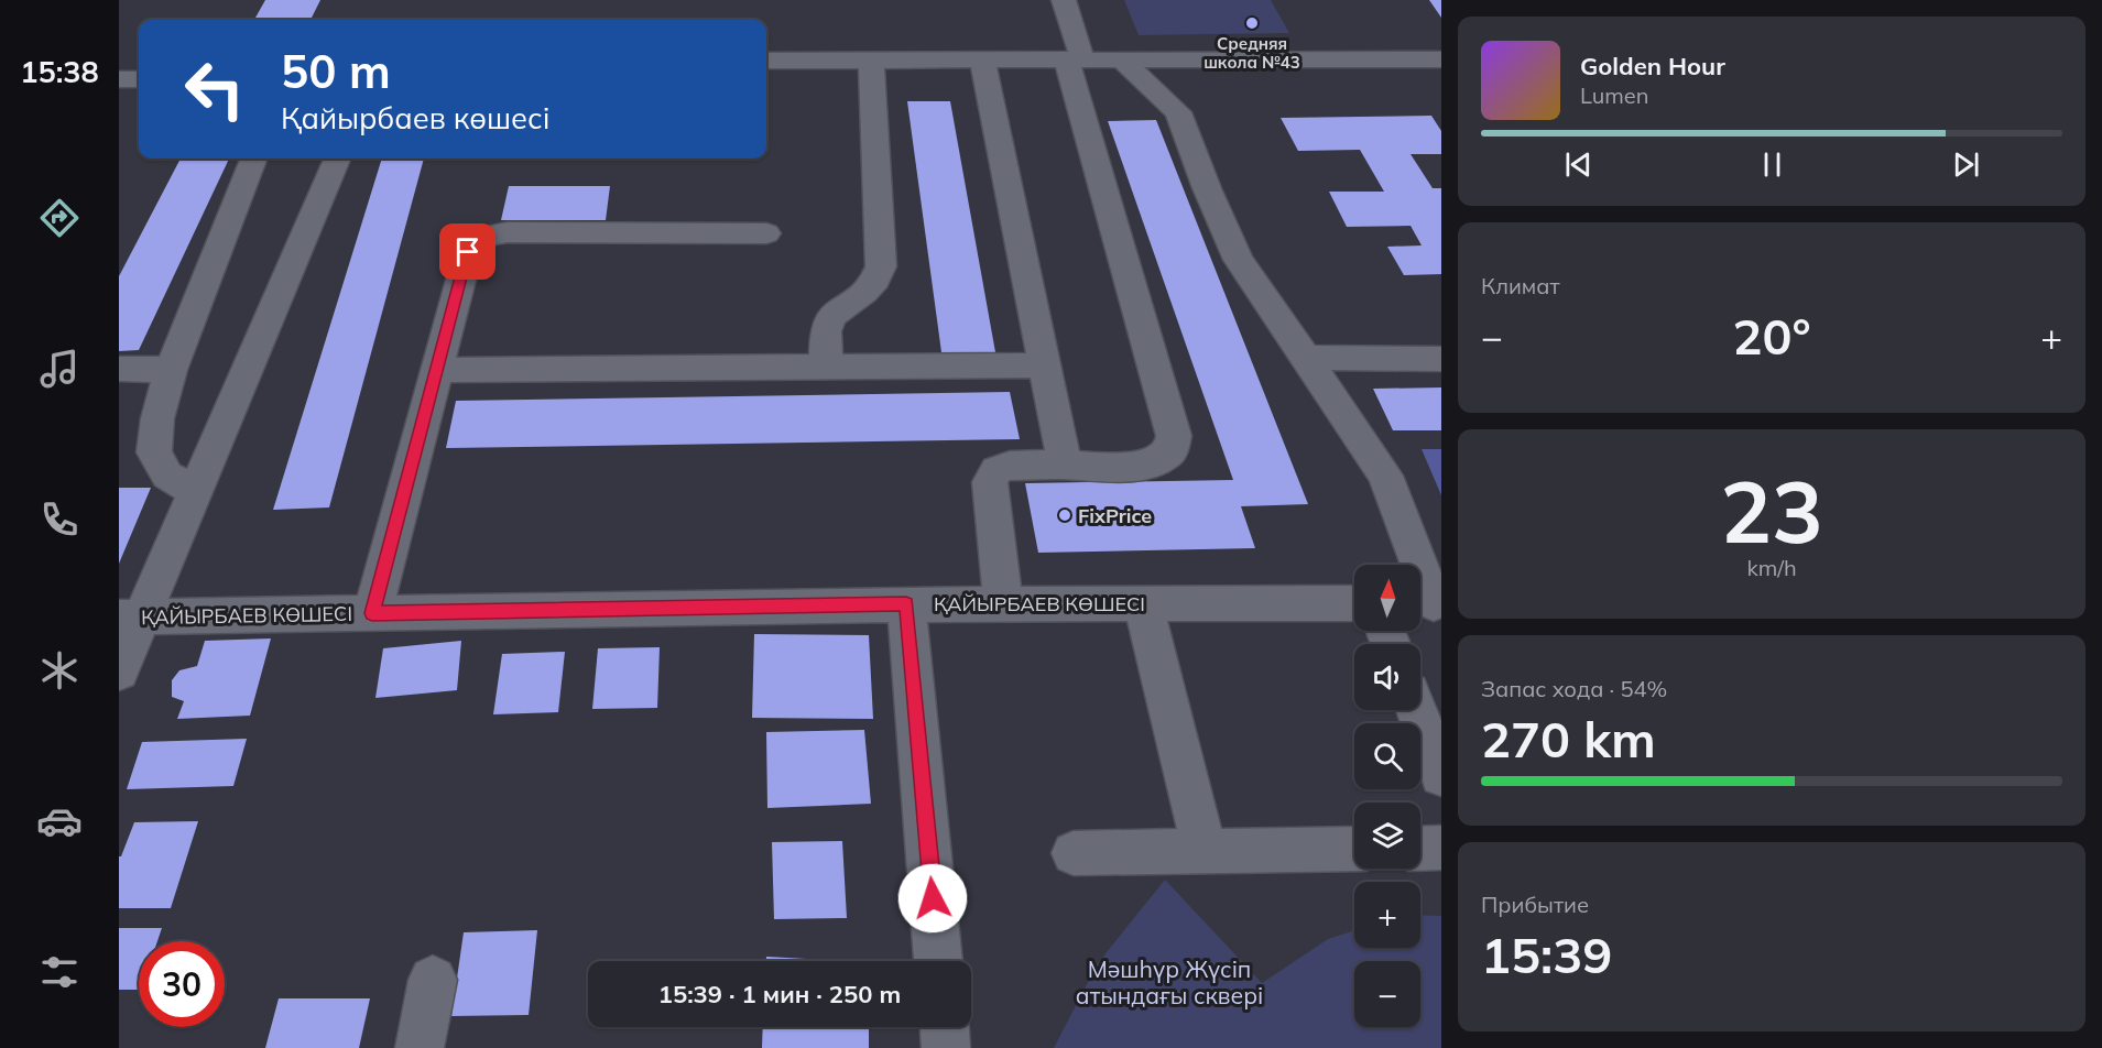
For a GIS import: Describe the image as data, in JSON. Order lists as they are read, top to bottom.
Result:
{
  "streets": {
    "street": ["ҚАЙЫРБАЕВ КӨШЕСІ"]
  },
  "parks": ["Мәшһүр Жүсіп атындағы сквері"],
  "places": ["Средняя школа №43", "FixPrice"],
  "north": "top",
  "page": {
    "tabs": "15:38",
    "turn": ["50 m", "Қайырбаев көшесі"],
    "song": ["Golden Hour", "Lumen"],
    "tile": [
      "Климат",
      ["23", "km/h"],
      ["Запас хода · 54%", "270 km"],
      ["Прибытие", "15:39"]
    ],
    "heat": ["−", "20°", "+"],
    "map_buttons": ["+", "−"],
    "limit": "30",
    "trip": "15:39 · 1 мин · 250 m"
  }
}
